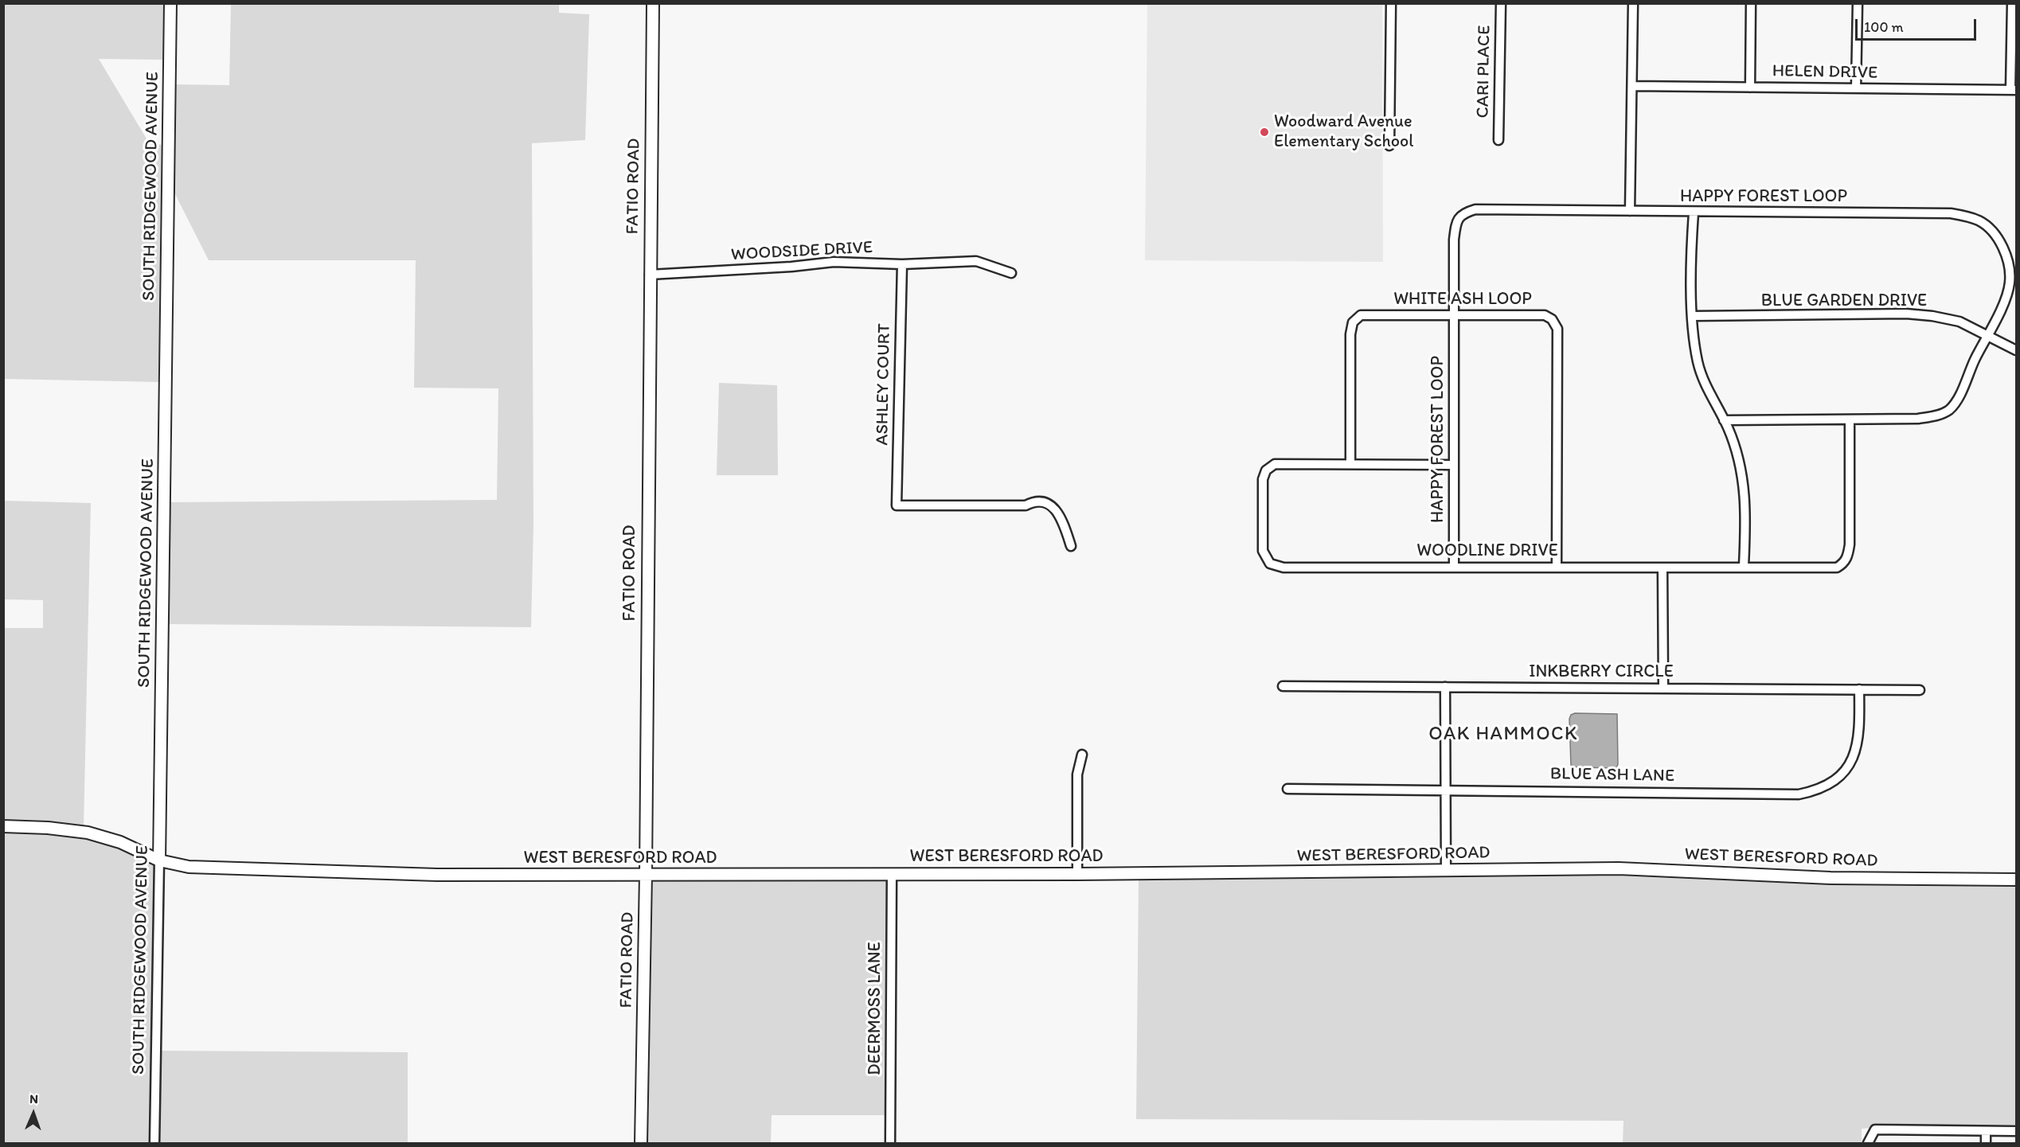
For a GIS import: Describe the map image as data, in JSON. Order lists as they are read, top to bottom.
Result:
{
  "streets": {
    "street": [
      "CARI PLACE",
      "HELEN DRIVE",
      "SOUTH RIDGEWOOD AVENUE",
      "FATIO ROAD",
      "HAPPY FOREST LOOP",
      "WOODSIDE DRIVE",
      "WHITE ASH LOOP",
      "BLUE GARDEN DRIVE",
      "ASHLEY COURT",
      "WOODLINE DRIVE",
      "INKBERRY CIRCLE",
      "BLUE ASH LANE",
      "WEST BERESFORD ROAD",
      "DEERMOSS LANE"
    ]
  },
  "crossings": [
    ["SOUTH RIDGEWOOD AVENUE", "WEST BERESFORD ROAD"],
    ["FATIO ROAD", "WOODSIDE DRIVE"],
    ["FATIO ROAD", "WEST BERESFORD ROAD"],
    ["HAPPY FOREST LOOP", "WHITE ASH LOOP"],
    ["HAPPY FOREST LOOP", "BLUE GARDEN DRIVE"],
    ["HAPPY FOREST LOOP", "WOODLINE DRIVE"],
    ["WOODSIDE DRIVE", "ASHLEY COURT"],
    ["WHITE ASH LOOP", "WOODLINE DRIVE"],
    ["INKBERRY CIRCLE", "BLUE ASH LANE"],
    ["WEST BERESFORD ROAD", "DEERMOSS LANE"]
  ],
  "districts": ["OAK HAMMOCK"],
  "places": ["Woodward Avenue Elementary School"],
  "scale_bar": "100 m",
  "north": "top"
}
